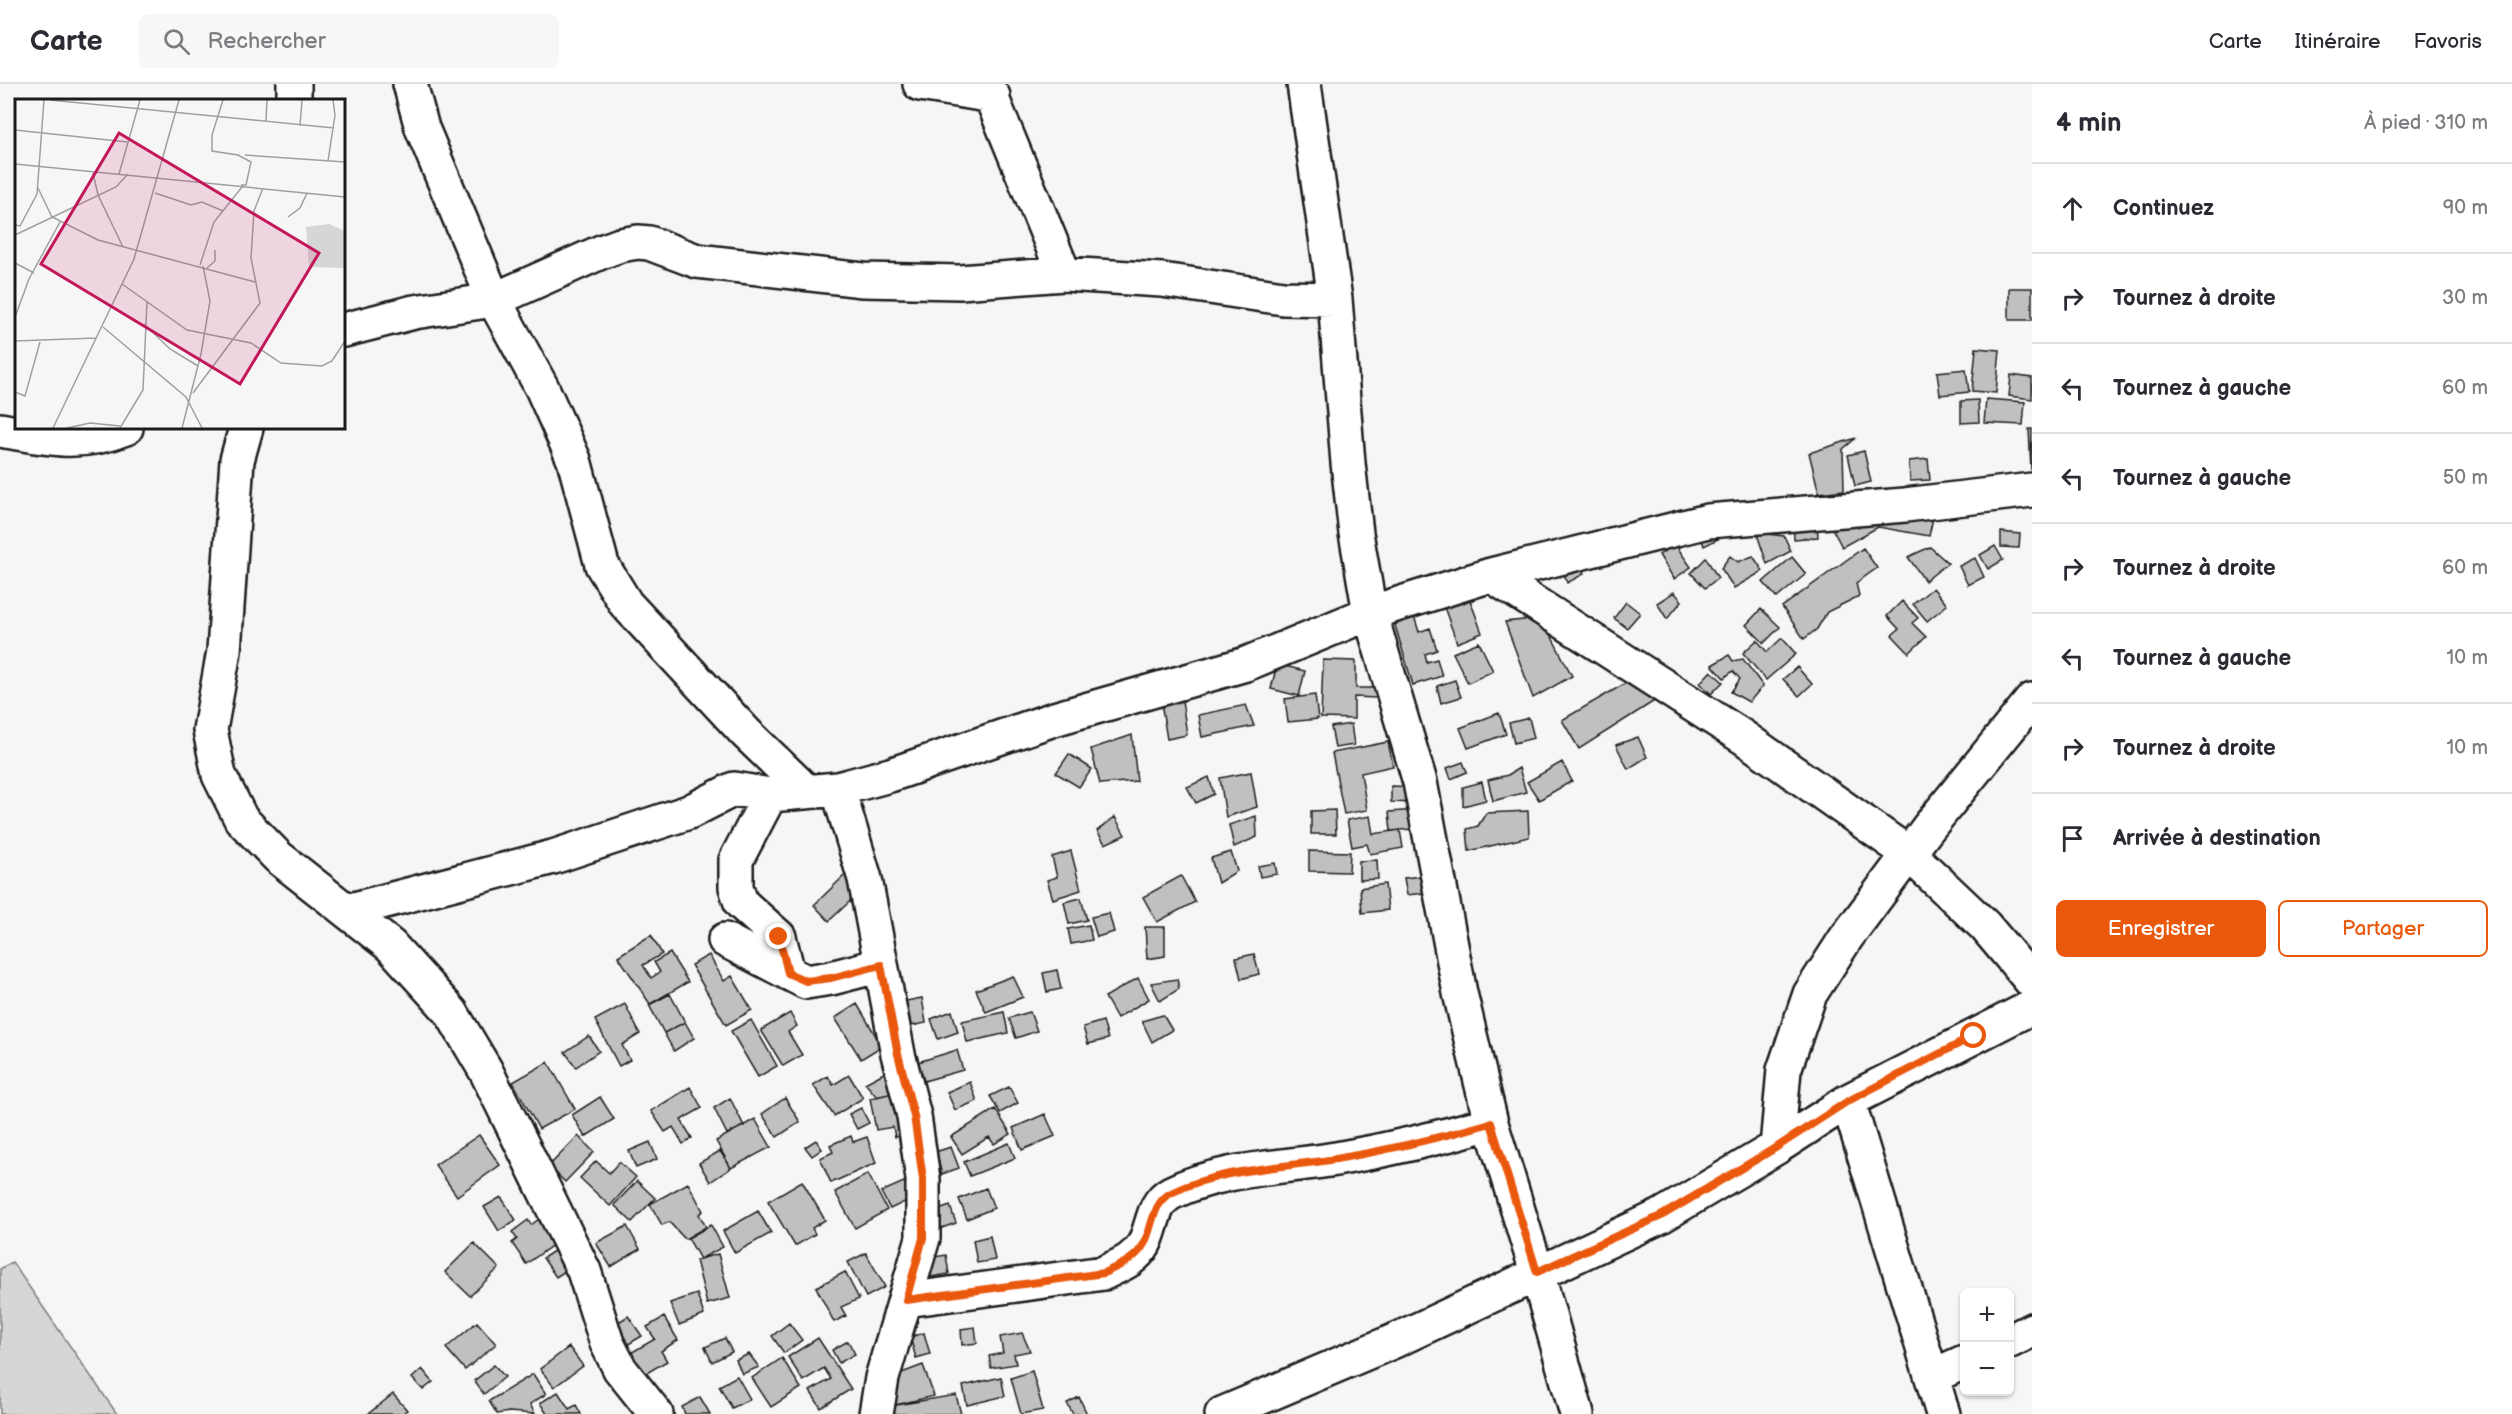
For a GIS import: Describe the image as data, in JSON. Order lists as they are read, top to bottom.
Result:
{
  "page": {
    "header": "Carte",
    "search": "Rechercher",
    "nav": ["Carte", "Itinéraire", "Favoris"],
    "heading": ["4 min", "À pied · 310 m"],
    "list": [
      ["Continuez", "90 m"],
      ["Tournez à droite", "30 m"],
      ["Tournez à gauche", "60 m"],
      ["Tournez à gauche", "50 m"],
      ["Tournez à droite", "60 m"],
      ["Tournez à gauche", "10 m"],
      ["Tournez à droite", "10 m"],
      "Arrivée à destination"
    ],
    "buttons": ["Enregistrer", "Partager"],
    "map_buttons": ["+", "−"]
  }
}
